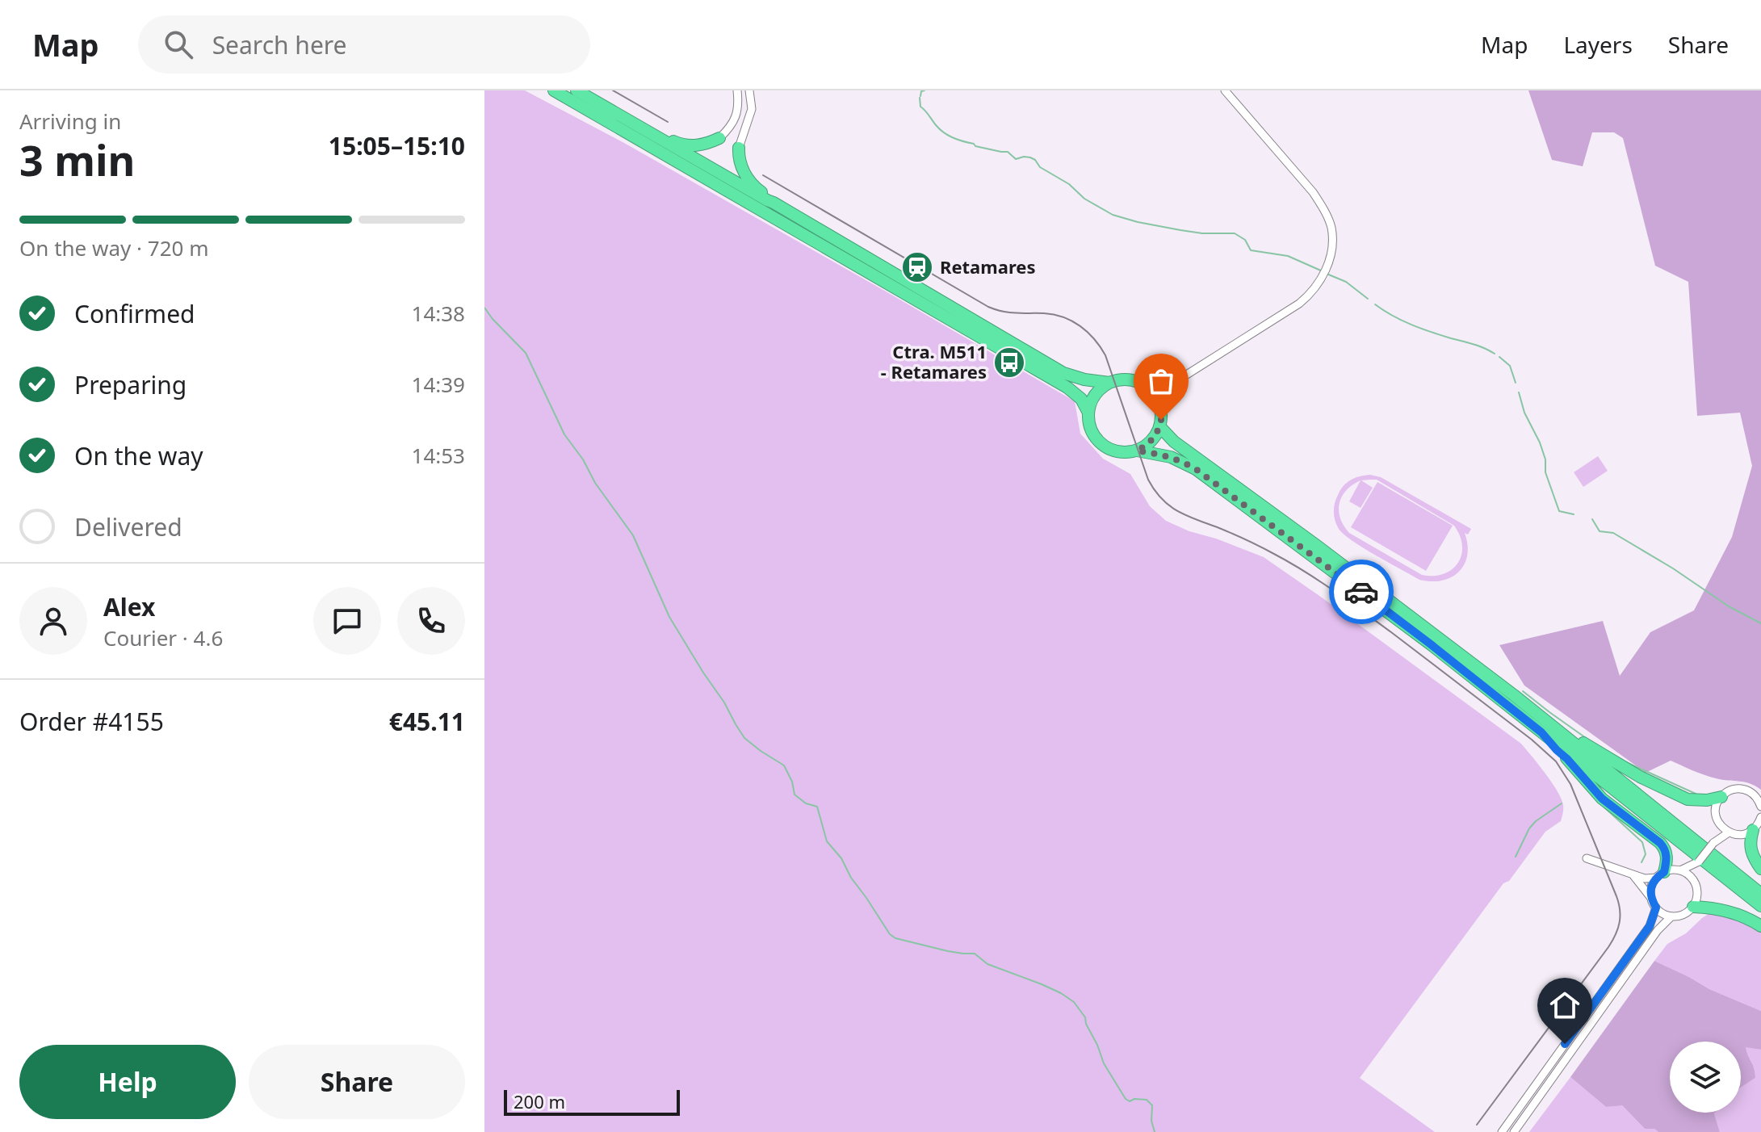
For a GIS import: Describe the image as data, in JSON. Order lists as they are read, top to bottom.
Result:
{
  "places": {
    "station": ["Retamares"],
    "bus stop": ["Ctra. M511 - Retamares"]
  },
  "scale_bar": "200 m",
  "page": {
    "header": "Map",
    "search": "Search here",
    "nav": ["Map", "Layers", "Share"],
    "heading": ["3 min", "Arriving in", "15:05–15:10"],
    "panel": [
      "Alex",
      "Courier · 4.6",
      "Order #4155",
      "€45.11"
    ],
    "bar": "On the way · 720 m",
    "list": [
      ["Confirmed", "14:38"],
      ["Preparing", "14:39"],
      ["On the way", "14:53"],
      "Delivered"
    ],
    "buttons": ["Help", "Share"],
    "scale": "200 m"
  }
}
